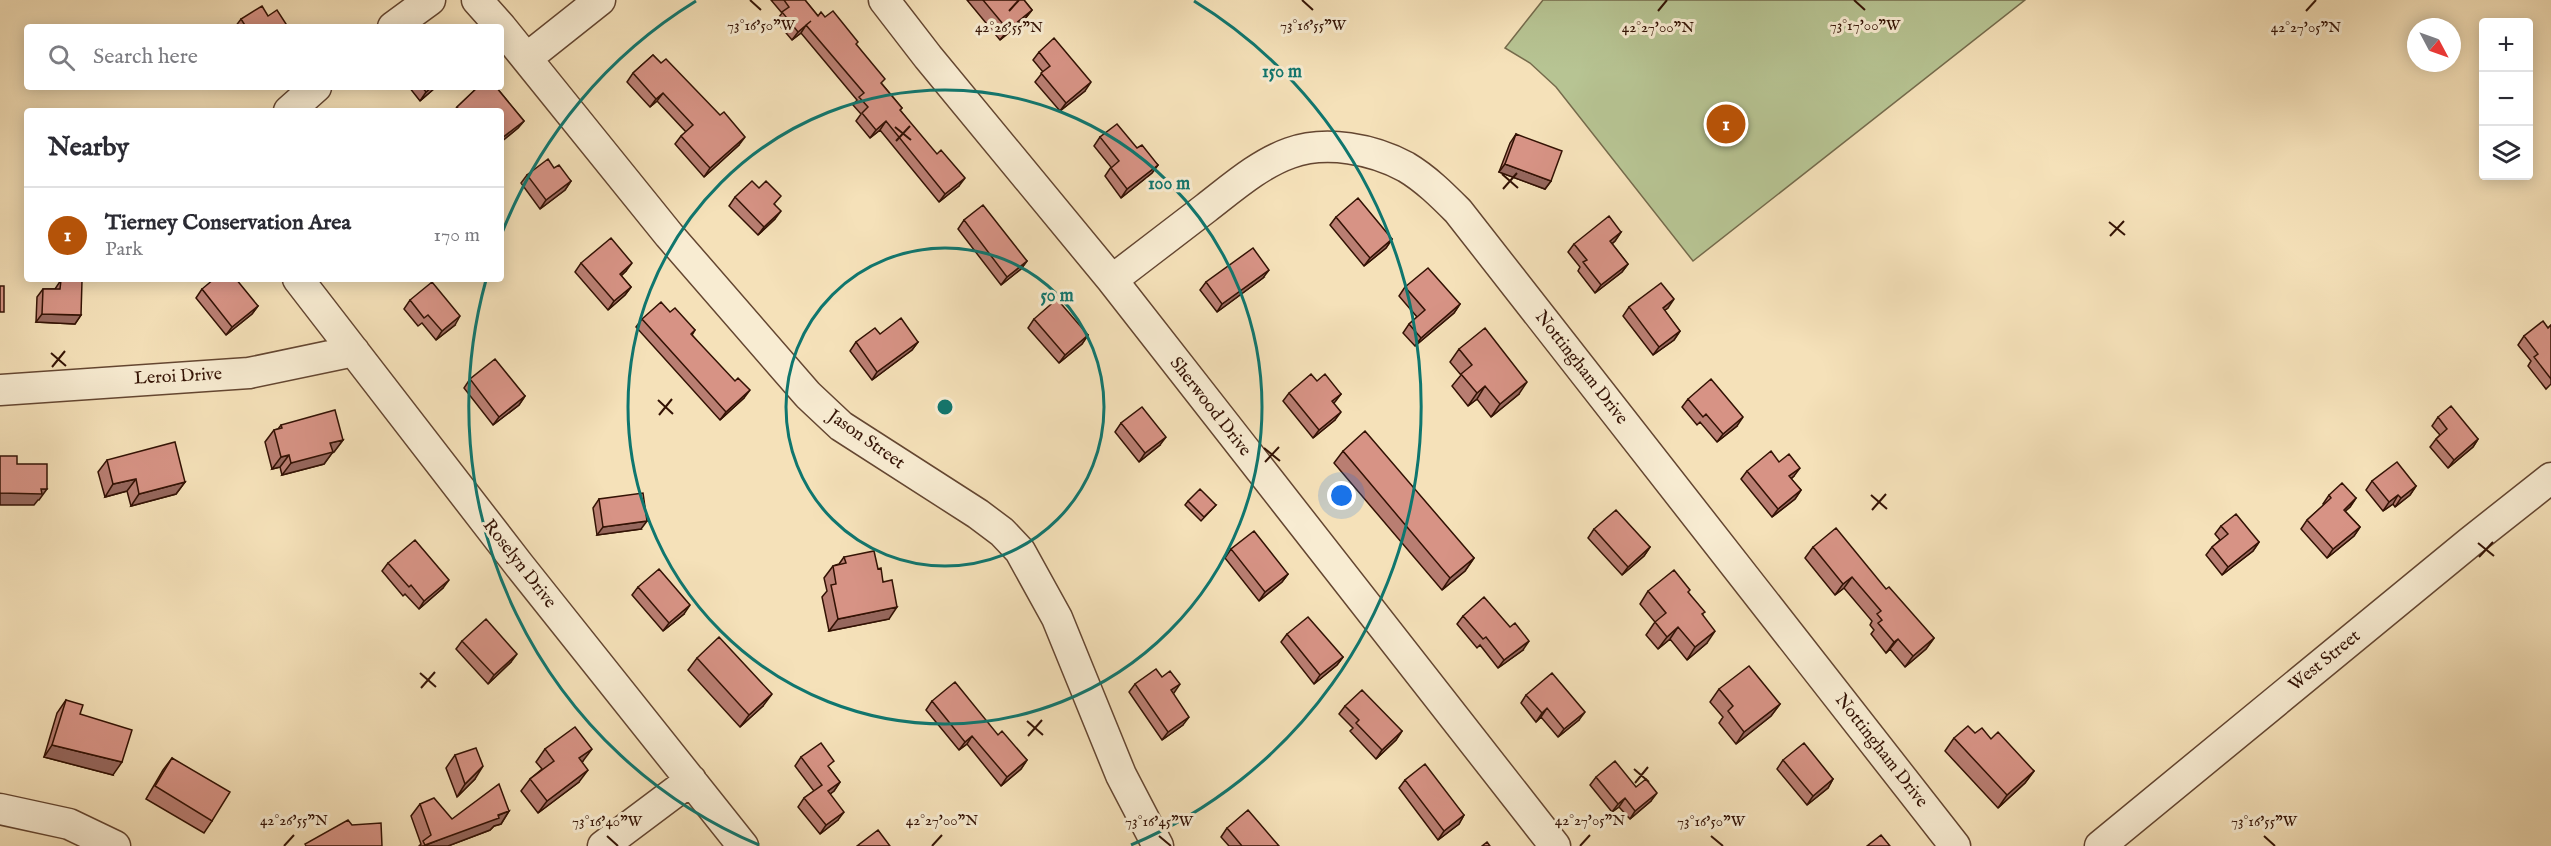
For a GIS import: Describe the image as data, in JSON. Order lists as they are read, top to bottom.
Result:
{
  "streets": {
    "street": [
      "Nottingham Drive",
      "Leroi Drive",
      "Sherwood Drive",
      "Jason Street",
      "Roselyn Drive",
      "West Street"
    ]
  },
  "crossings": [
    ["Nottingham Drive", "Sherwood Drive"],
    ["Leroi Drive", "Roselyn Drive"]
  ],
  "north": "bottom right",
  "page": {
    "map_buttons": ["+", "−"],
    "search": "Search here",
    "pins": "1",
    "heading": "Nearby",
    "list": [
      {
        "mark": "1",
        "name": "Tierney Conservation Area",
        "note": "Park",
        "value": "170 m"
      }
    ]
  },
  "coordinates": [
    "73°16'50\"W",
    "73°16'55\"W",
    "73°17'00\"W",
    "42°26'55\"N",
    "42°27'00\"N",
    "42°27'05\"N",
    "73°16'40\"W",
    "73°16'45\"W"
  ],
  "rings": ["150 m", "100 m", "50 m"]
}
